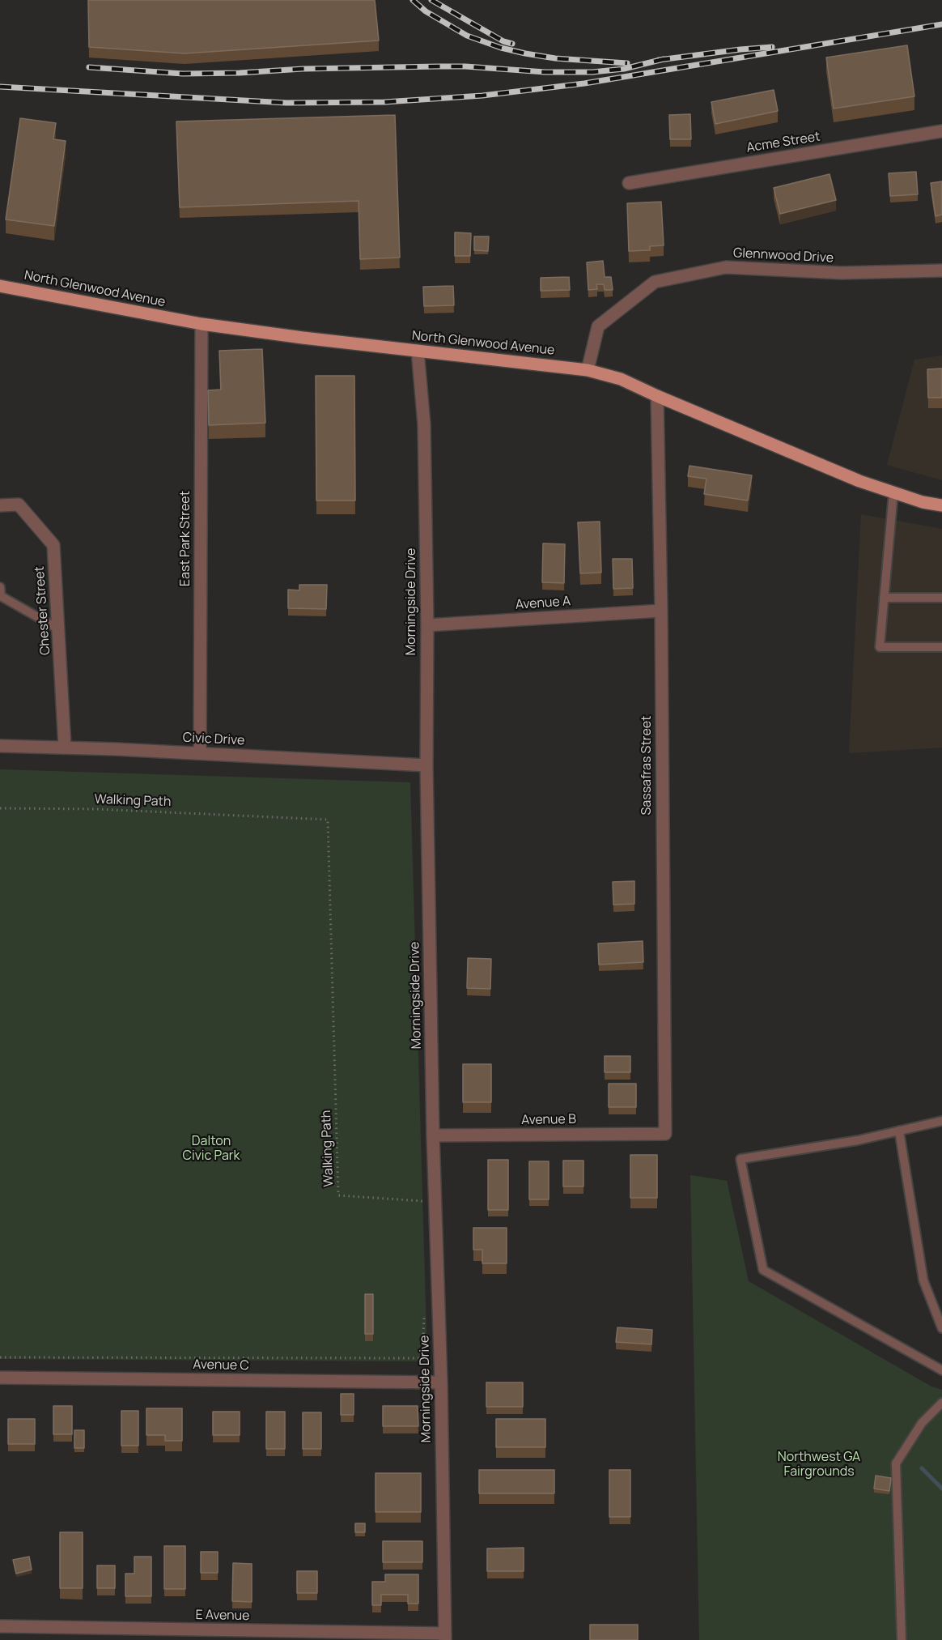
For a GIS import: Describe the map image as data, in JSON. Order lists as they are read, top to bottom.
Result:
{
  "streets": {
    "main road": ["North Glenwood Avenue"],
    "street": [
      "Acme Street",
      "Glennwood Drive",
      "East Park Street",
      "Morningside Drive",
      "Avenue A",
      "Chester Street",
      "Civic Drive",
      "Sassafras Street",
      "Avenue B",
      "Avenue C",
      "E Avenue"
    ],
    "path": ["Walking Path"]
  },
  "crossings": [
    ["Glennwood Drive", "North Glenwood Avenue"],
    ["North Glenwood Avenue", "East Park Street"],
    ["North Glenwood Avenue", "Morningside Drive"],
    ["North Glenwood Avenue", "Sassafras Street"],
    ["East Park Street", "Civic Drive"],
    ["Morningside Drive", "Avenue A"],
    ["Morningside Drive", "Civic Drive"],
    ["Morningside Drive", "Avenue B"],
    ["Morningside Drive", "Avenue C"],
    ["Morningside Drive", "E Avenue"],
    ["Avenue A", "Sassafras Street"],
    ["Chester Street", "Civic Drive"],
    ["Sassafras Street", "Avenue B"]
  ],
  "parks": ["Dalton Civic Park", "Northwest GA Fairgrounds"]
}
